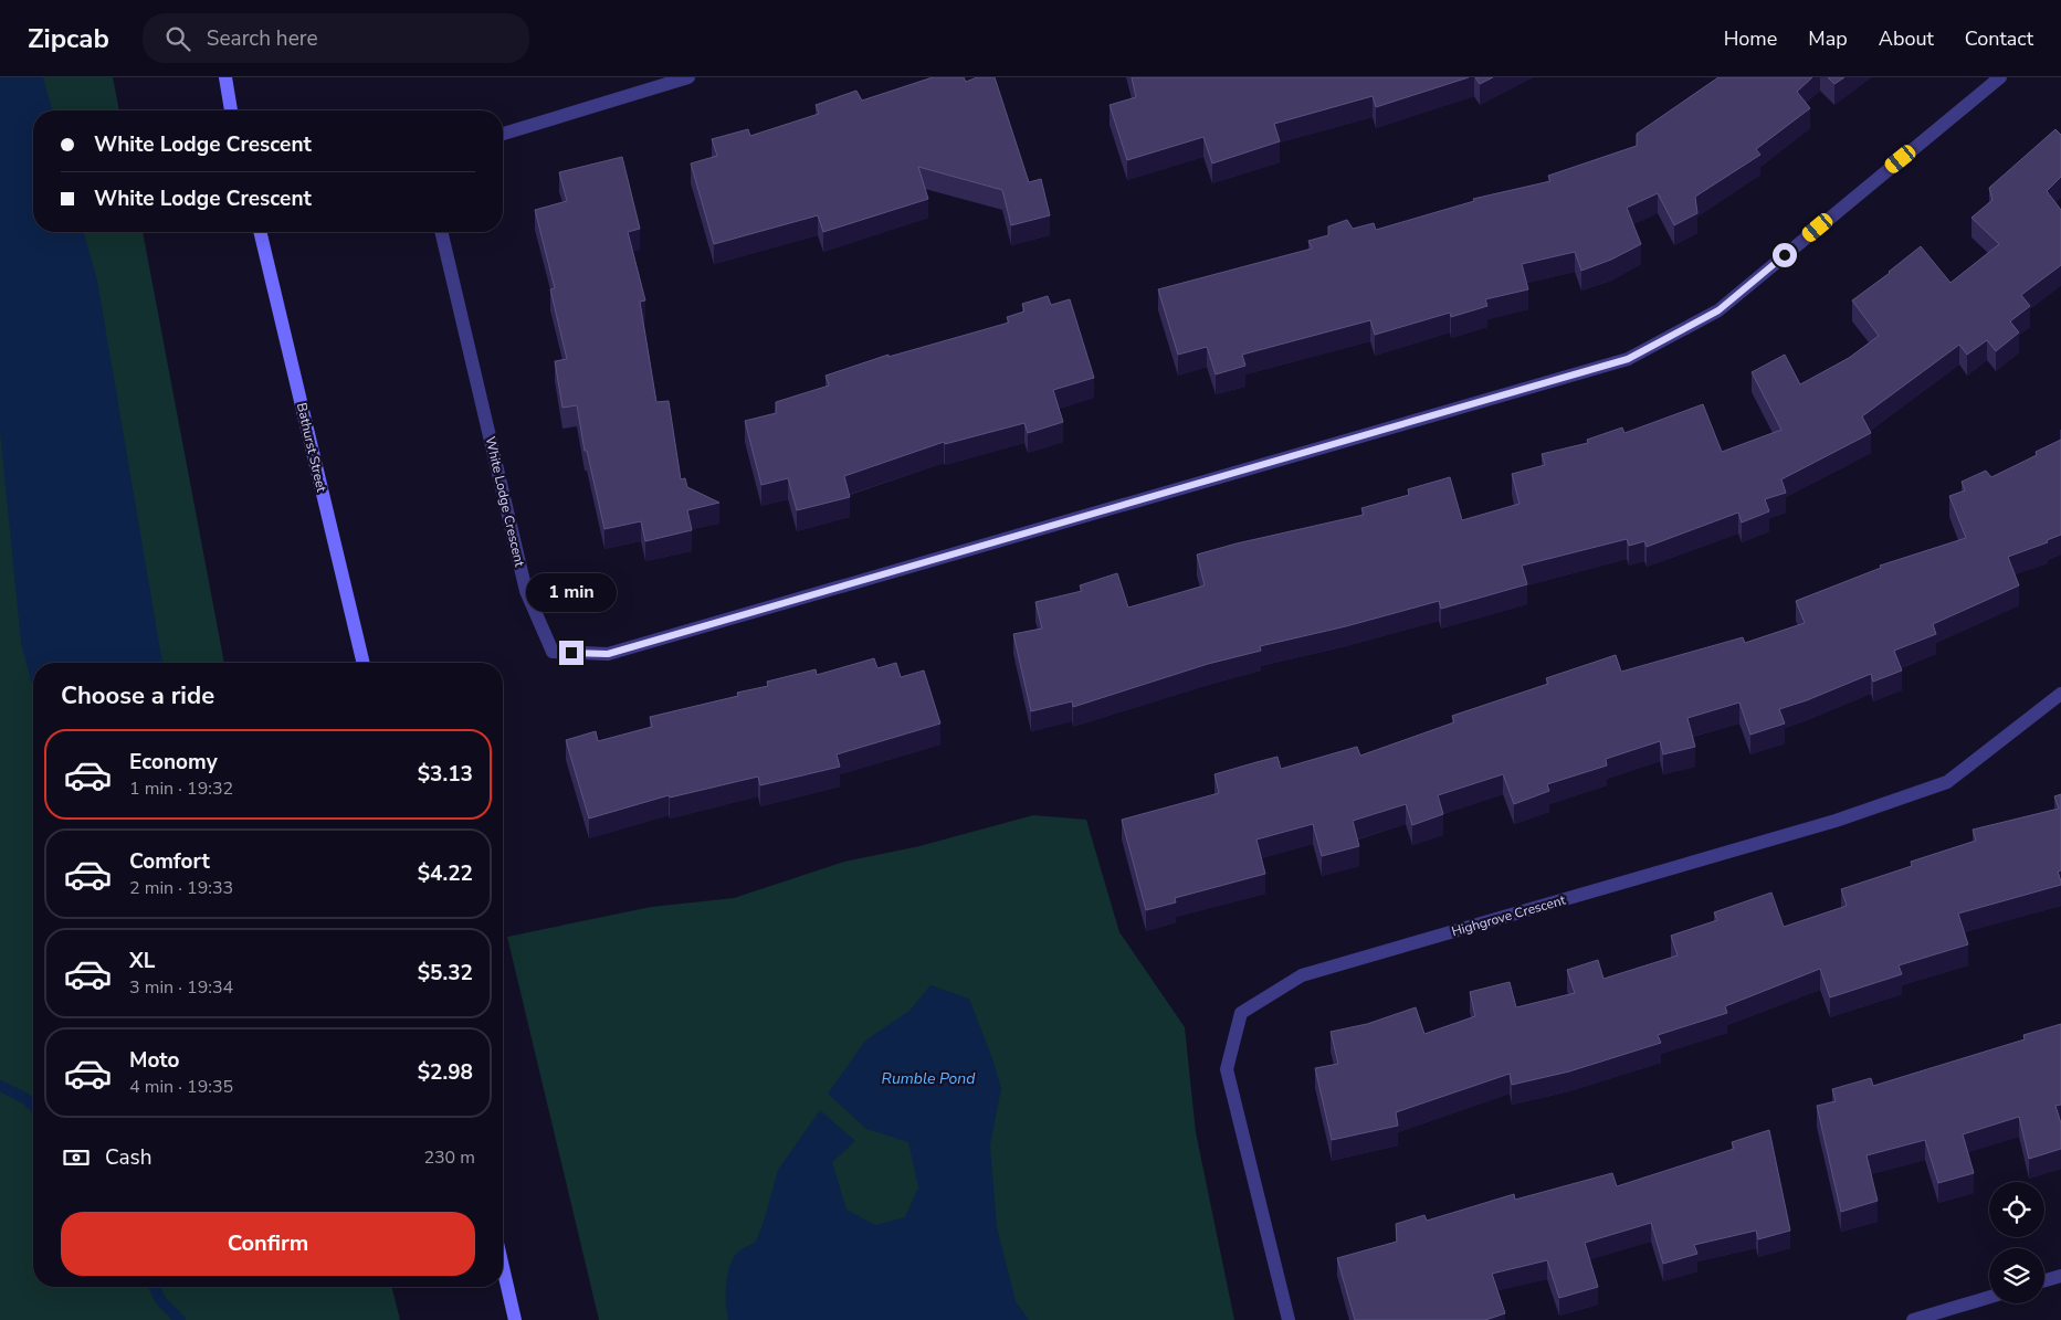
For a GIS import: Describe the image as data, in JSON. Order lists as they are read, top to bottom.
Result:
{
  "streets": {
    "main road": ["Bathurst Street"],
    "street": ["White Lodge Crescent", "Highgrove Crescent"]
  },
  "water": ["Rumble Pond"],
  "page": {
    "header": "Zipcab",
    "search": "Search here",
    "nav": [
      "Home",
      "Map",
      "About",
      "Contact"
    ],
    "banner": ["White Lodge Crescent", "White Lodge Crescent"],
    "bubble": "1 min",
    "heading": "Choose a ride",
    "list": [
      {
        "name": "Economy",
        "note": "1 min · 19:32",
        "value": "$3.13"
      },
      {
        "name": "Comfort",
        "note": "2 min · 19:33",
        "value": "$4.22"
      },
      {
        "name": "XL",
        "note": "3 min · 19:34",
        "value": "$5.32"
      },
      {
        "name": "Moto",
        "note": "4 min · 19:35",
        "value": "$2.98"
      }
    ],
    "pay": ["Cash", "230 m"],
    "buttons": "Confirm"
  }
}
